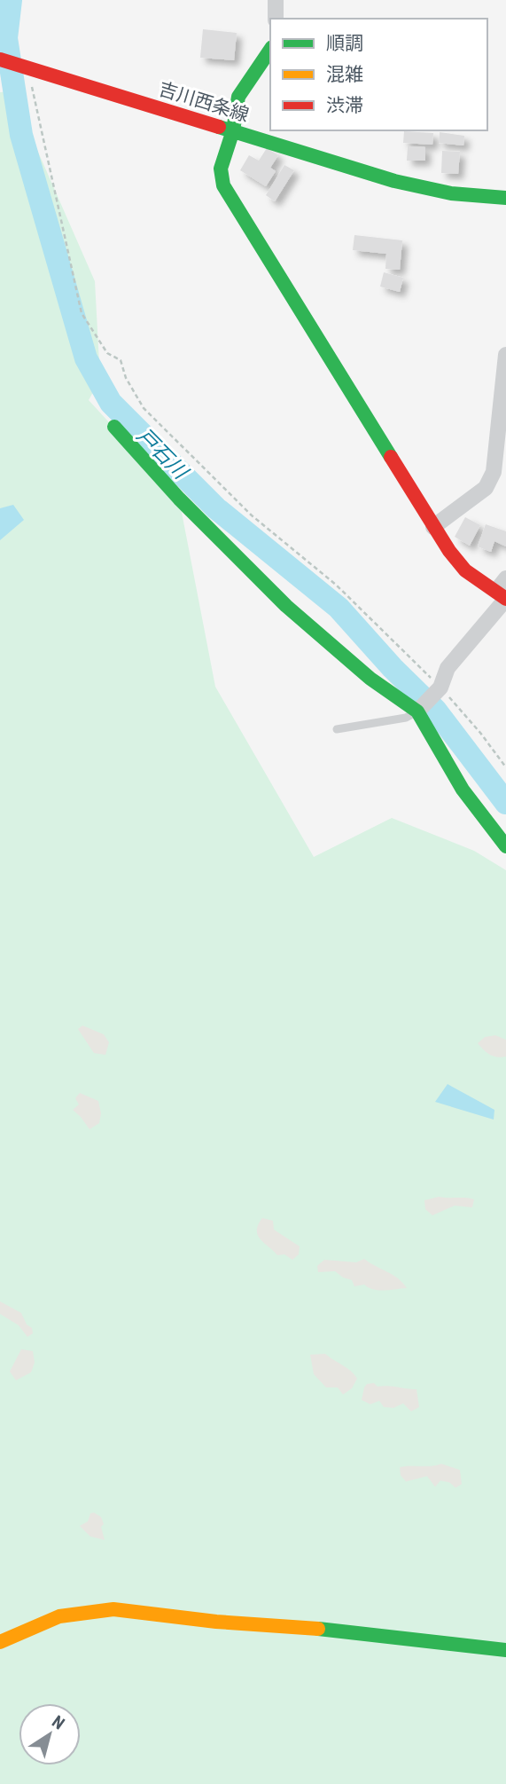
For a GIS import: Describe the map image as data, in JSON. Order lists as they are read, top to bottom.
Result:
{
  "streets": {
    "street": ["吉川西条線"]
  },
  "water": ["戸石川"],
  "legend": ["順調", "混雑", "渋滞"],
  "north": "top right"
}
